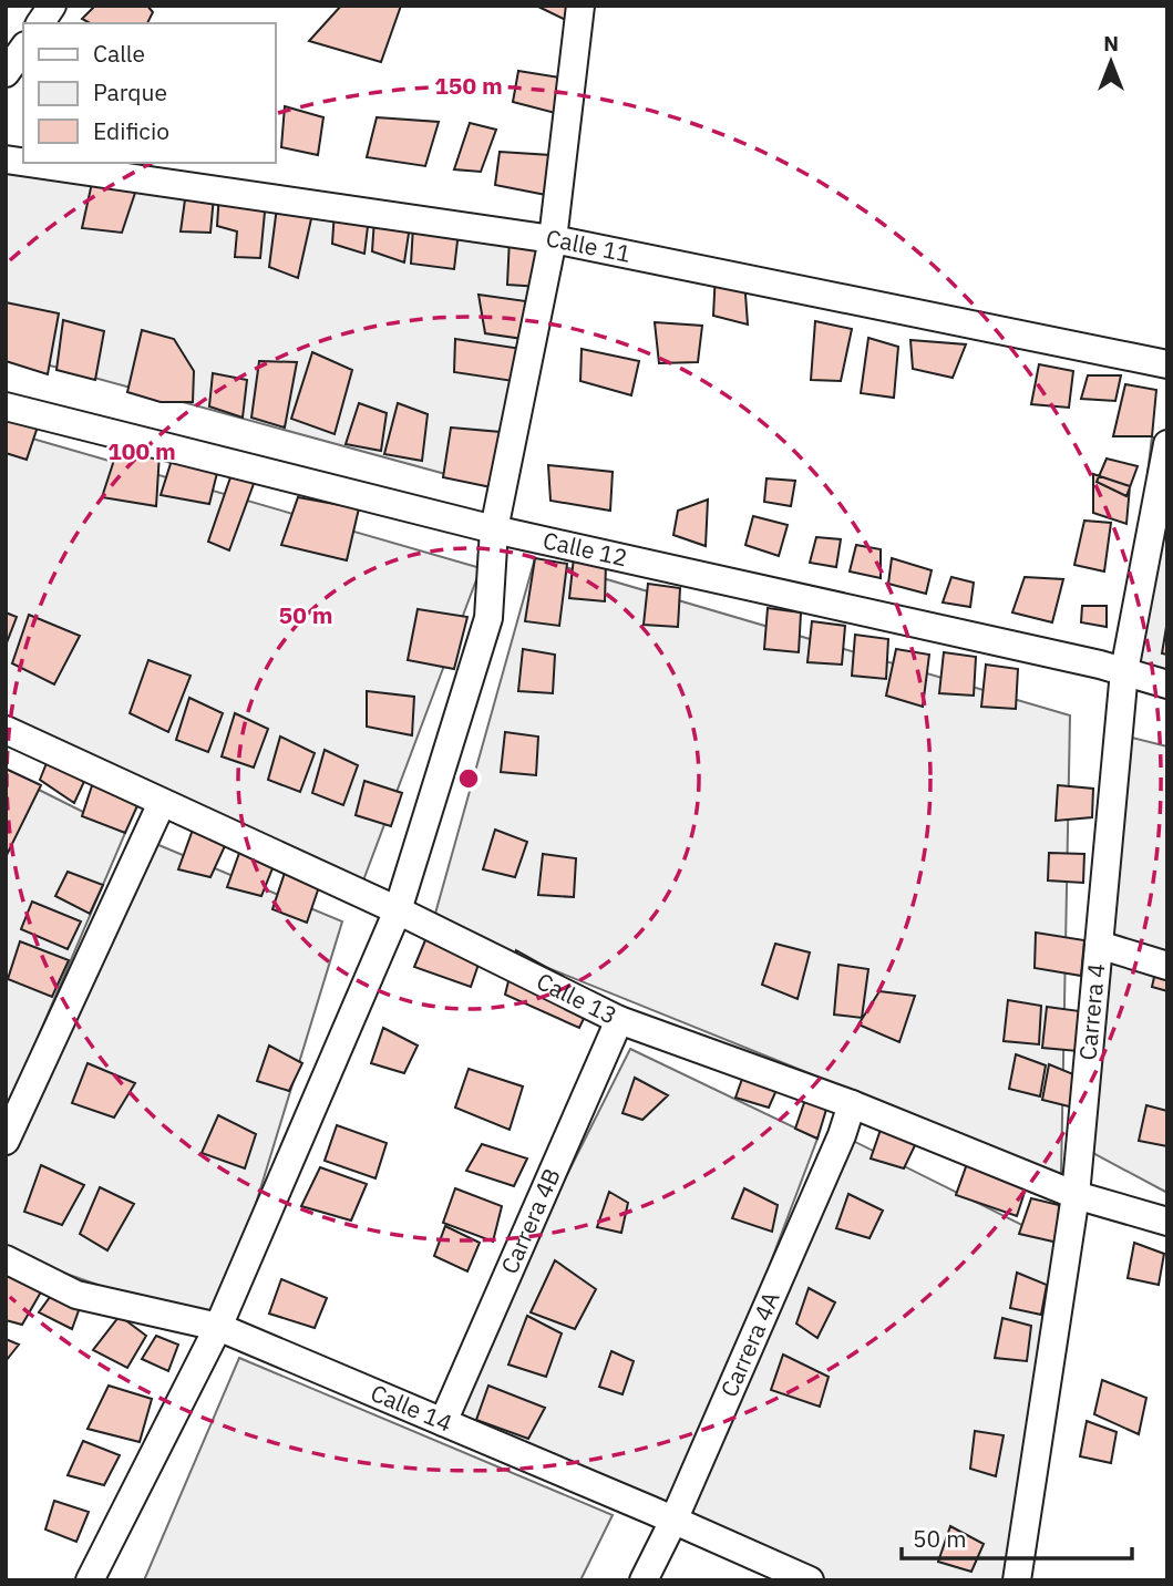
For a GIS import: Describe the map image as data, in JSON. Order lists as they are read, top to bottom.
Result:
{
  "streets": {
    "street": [
      "Calle 11",
      "Calle 12",
      "Calle 13",
      "Carrera 4",
      "Carrera 4B",
      "Carrera 4A",
      "Calle 14"
    ]
  },
  "crossings": [
    ["Calle 12", "Carrera 4"],
    ["Calle 13", "Carrera 4"],
    ["Calle 13", "Carrera 4B"],
    ["Calle 13", "Carrera 4A"],
    ["Carrera 4B", "Calle 14"],
    ["Carrera 4A", "Calle 14"]
  ],
  "legend": ["Calle", "Parque", "Edificio"],
  "scale_bar": "50 m",
  "north": "top",
  "rings": ["150 m", "100 m", "50 m"]
}
